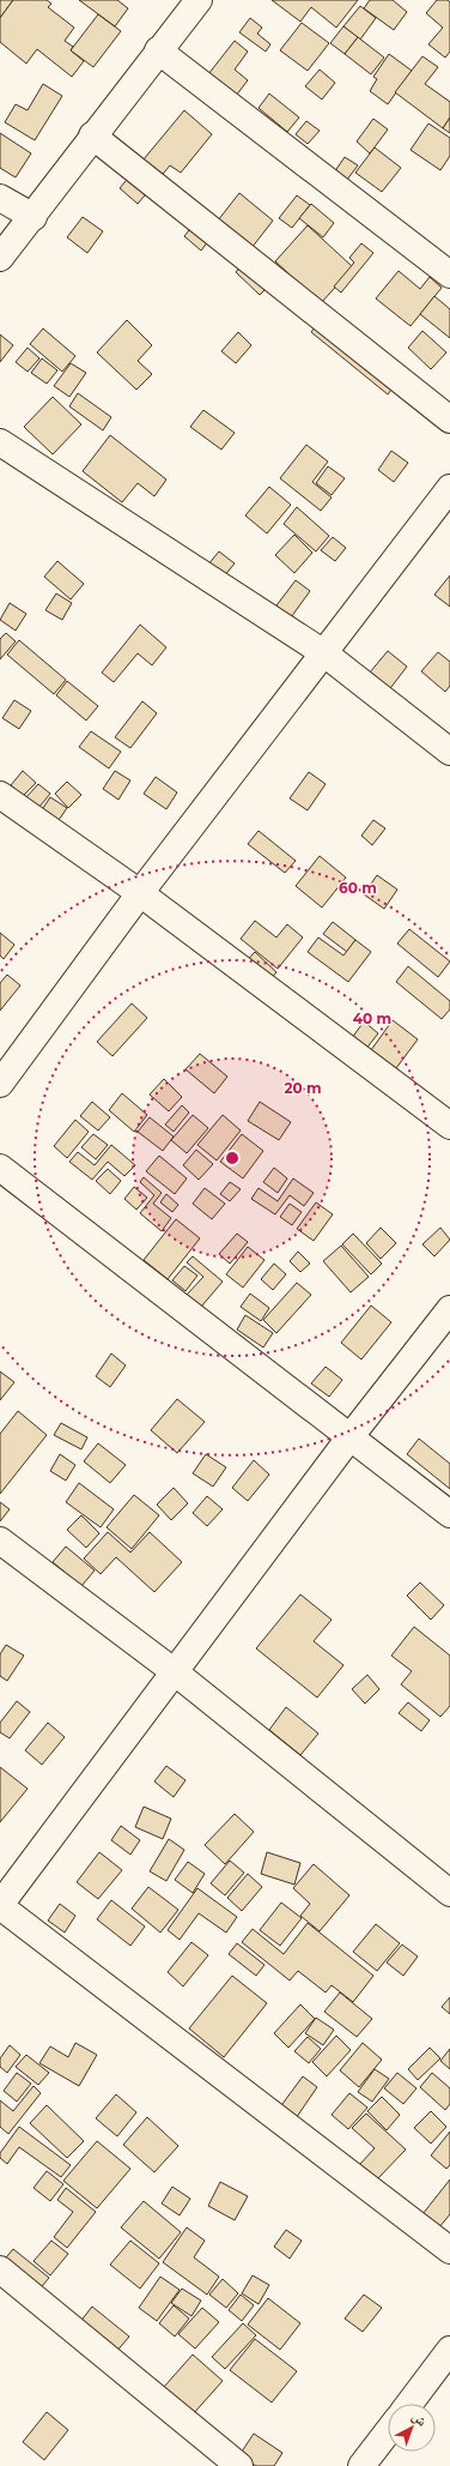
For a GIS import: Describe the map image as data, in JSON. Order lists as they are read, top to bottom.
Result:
{
  "north": "top right",
  "rings": ["60 m", "40 m", "20 m"]
}
